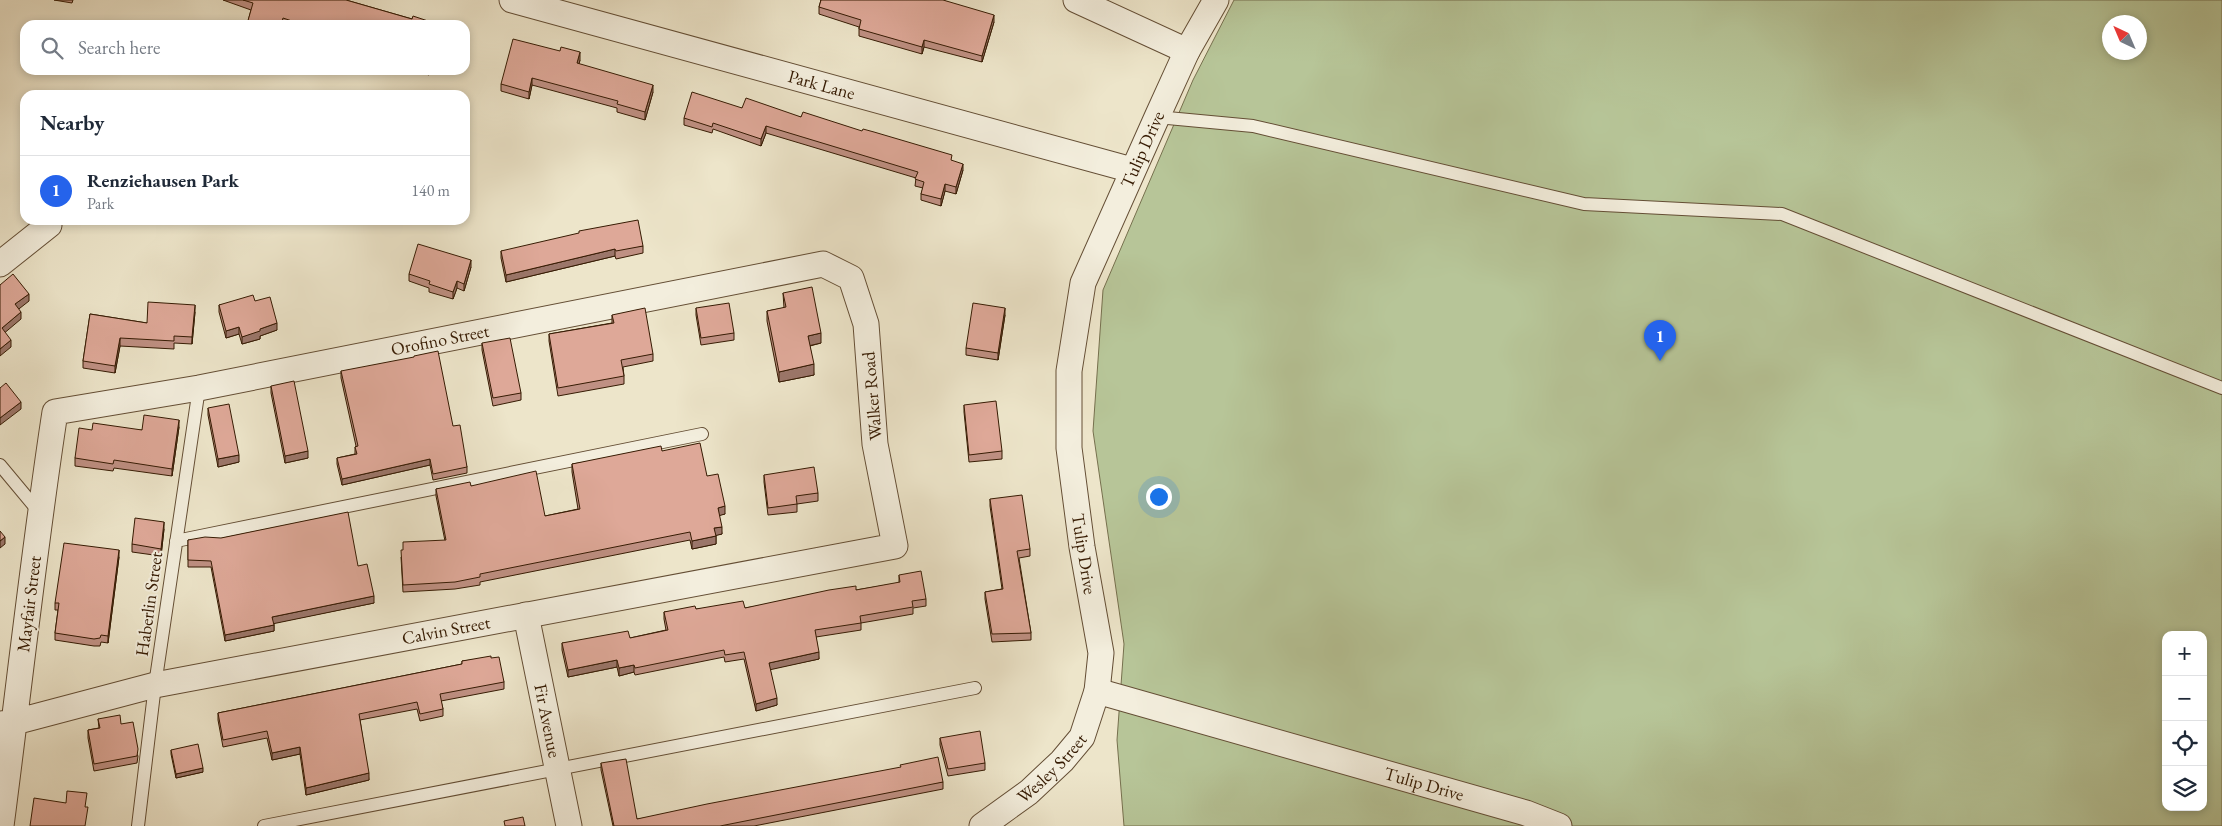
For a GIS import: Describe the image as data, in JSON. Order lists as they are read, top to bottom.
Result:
{
  "streets": {
    "street": [
      "Park Lane",
      "Tulip Drive",
      "Orofino Street",
      "Walker Road",
      "Mayfair Street",
      "Calvin Street",
      "Fir Avenue",
      "Wesley Street"
    ],
    "lane": ["Haberlin Street"]
  },
  "crossings": [
    ["Park Lane", "Tulip Drive"],
    ["Tulip Drive", "Wesley Street"],
    ["Orofino Street", "Walker Road"],
    ["Orofino Street", "Mayfair Street"],
    ["Orofino Street", "Haberlin Street"],
    ["Walker Road", "Calvin Street"],
    ["Mayfair Street", "Calvin Street"],
    ["Haberlin Street", "Calvin Street"],
    ["Calvin Street", "Fir Avenue"]
  ],
  "north": "top left",
  "page": {
    "search": "Search here",
    "heading": "Nearby",
    "list": [
      {
        "mark": "1",
        "name": "Renziehausen Park",
        "note": "Park",
        "value": "140 m"
      }
    ],
    "pins": "1",
    "map_buttons": ["+", "−"]
  }
}
